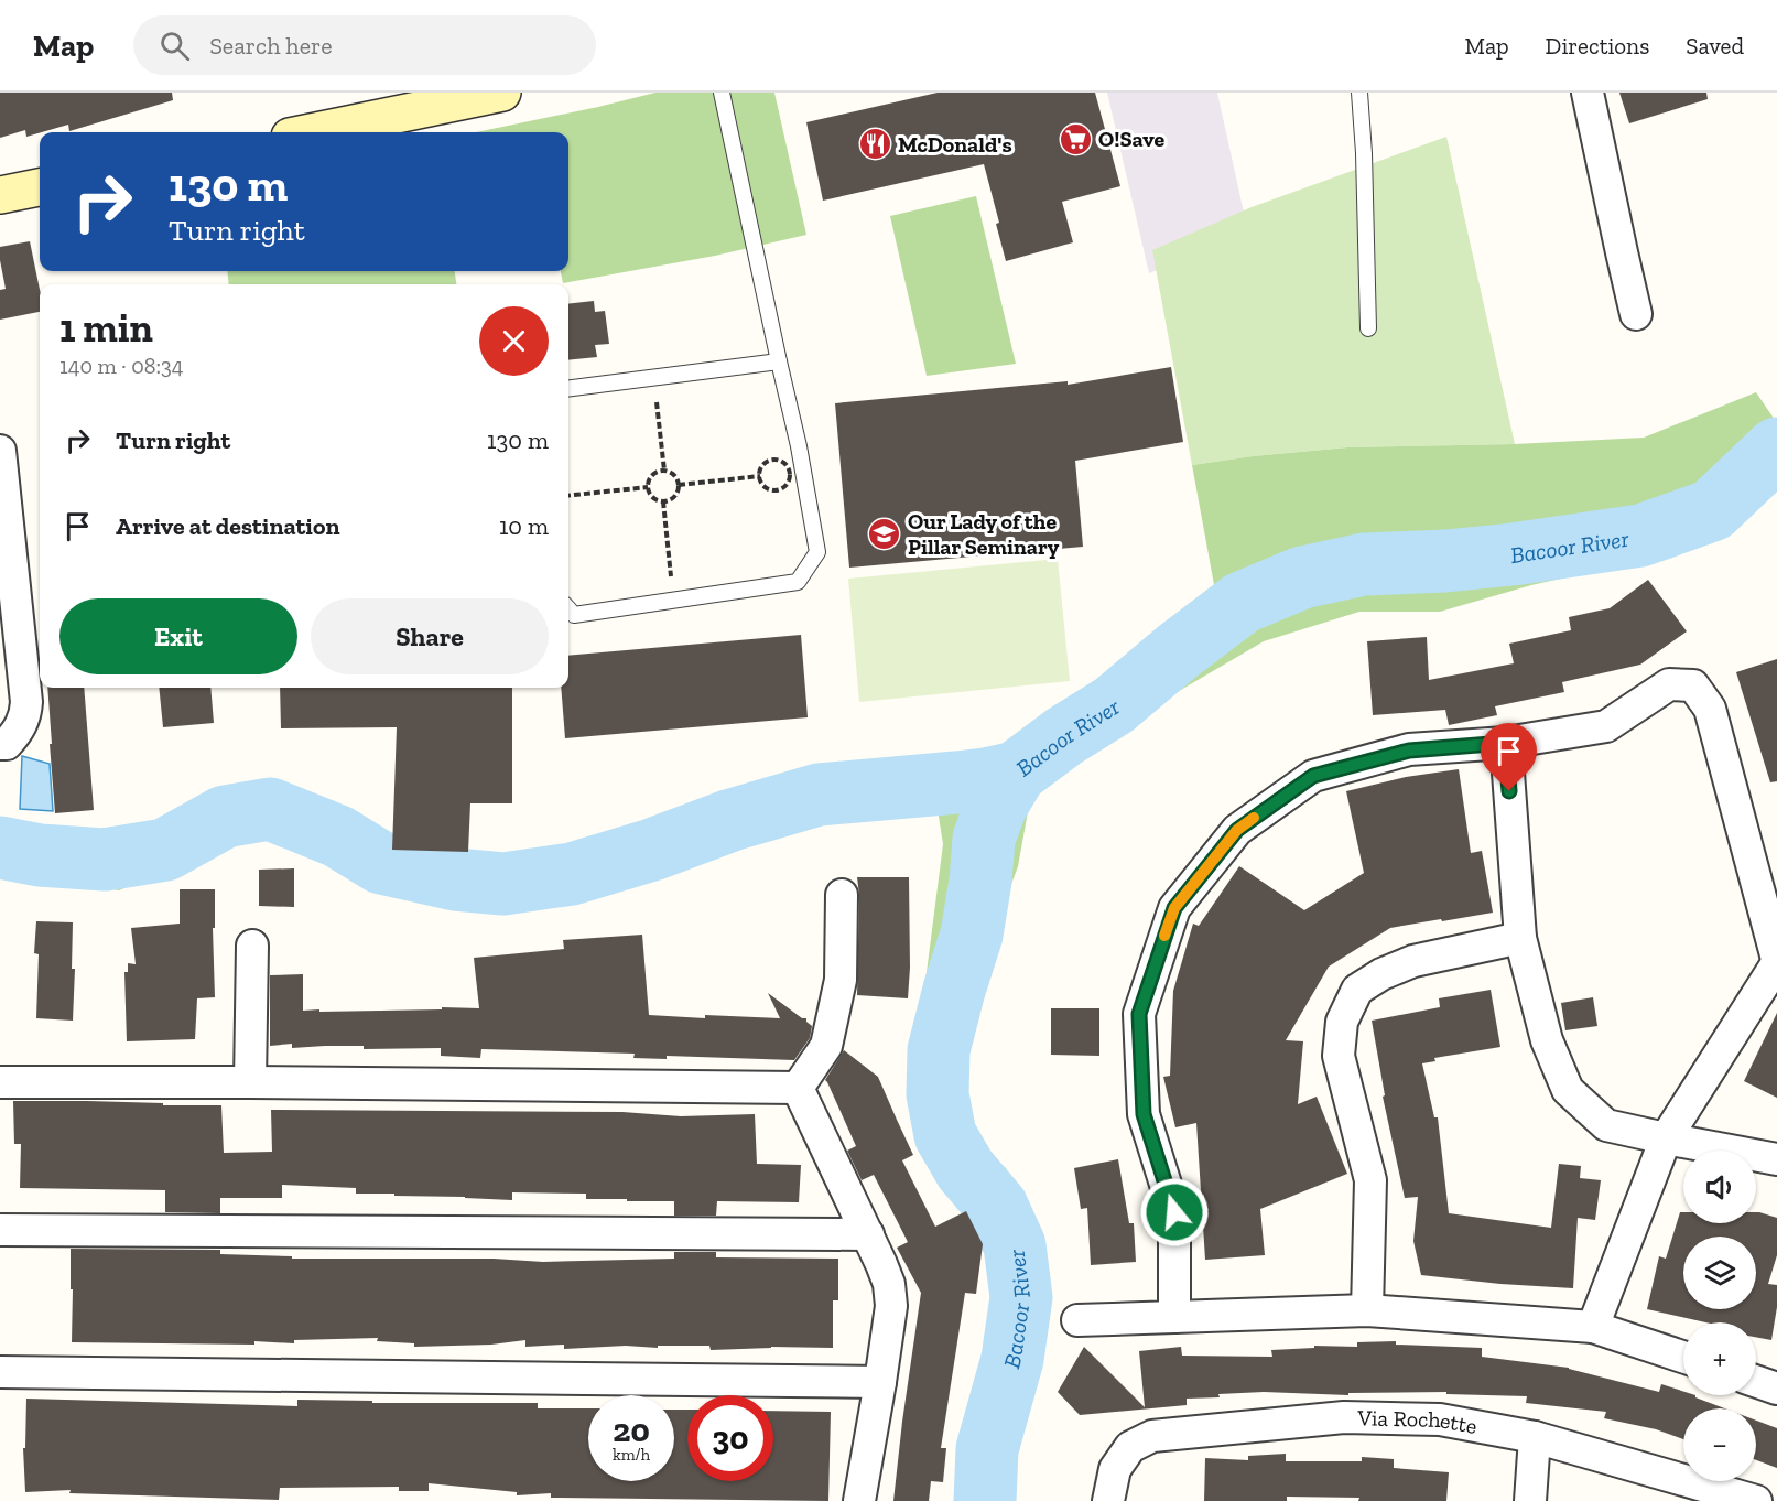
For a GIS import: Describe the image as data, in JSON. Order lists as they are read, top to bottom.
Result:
{
  "streets": {
    "street": ["Via Rochette"]
  },
  "water": ["Bacoor River"],
  "places": {
    "supermarket": ["O!Save"],
    "restaurant": ["McDonald's"],
    "school or university": ["Our Lady of the Pillar Seminary"]
  },
  "page": {
    "header": "Map",
    "search": "Search here",
    "nav": ["Map", "Directions", "Saved"],
    "turn": ["130 m", "Turn right"],
    "heading": ["1 min", "140 m · 08:34"],
    "list": [
      {
        "name": "Turn right",
        "value": "130 m"
      },
      {
        "name": "Arrive at destination",
        "value": "10 m"
      }
    ],
    "buttons": ["Exit", "Share"],
    "map_buttons": ["+", "−"],
    "speed": "20 km/h",
    "limit": "30"
  }
}
